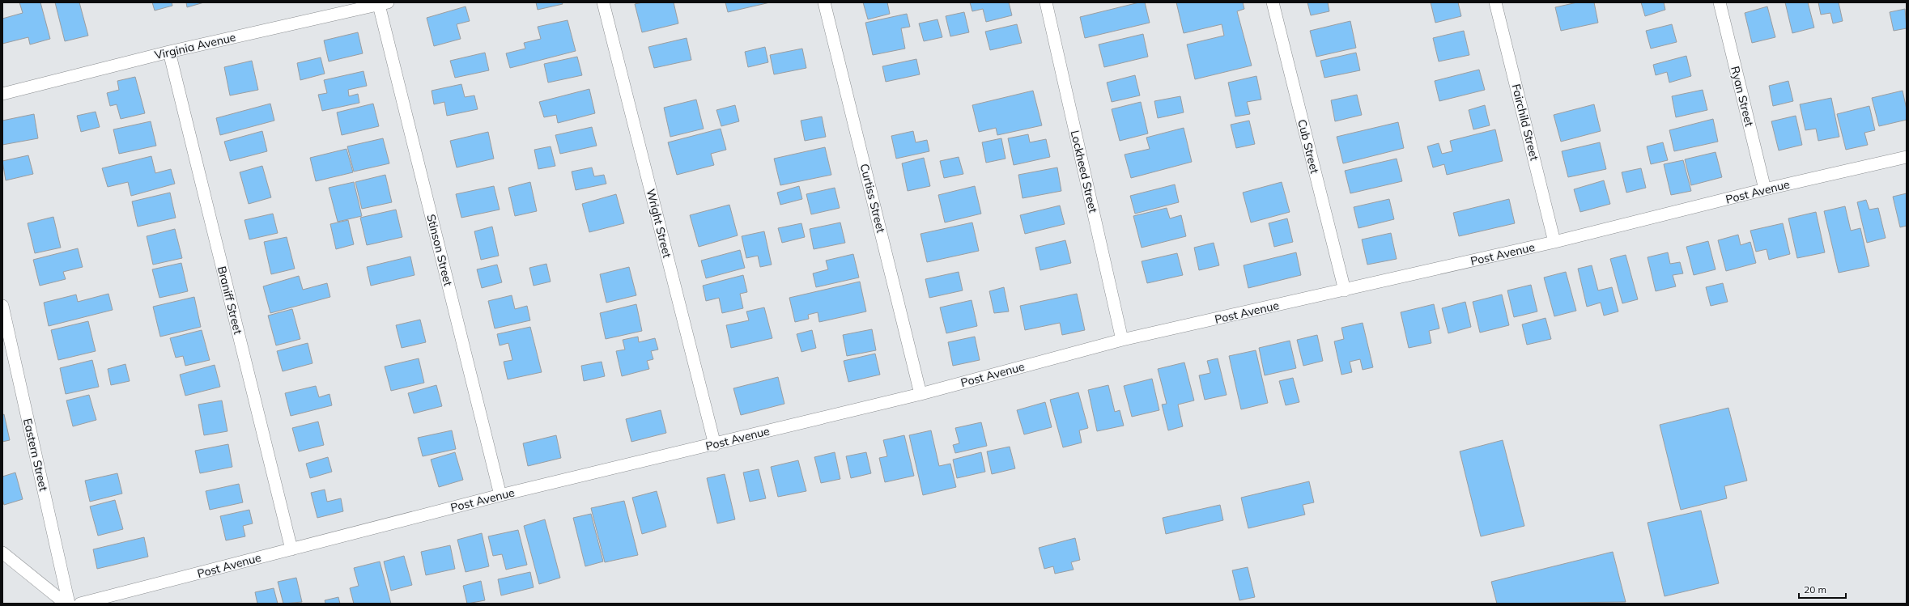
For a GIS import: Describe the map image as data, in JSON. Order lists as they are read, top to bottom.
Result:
{
  "streets": {
    "street": [
      "Virginia Avenue",
      "Ryan Street",
      "Fairchild Street",
      "Cub Street",
      "Lockheed Street",
      "Post Avenue",
      "Curtiss Street",
      "Wright Street",
      "Stinson Street",
      "Braniff Street",
      "Eastern Street"
    ]
  },
  "crossings": [
    ["Virginia Avenue", "Stinson Street"],
    ["Virginia Avenue", "Braniff Street"],
    ["Ryan Street", "Post Avenue"],
    ["Fairchild Street", "Post Avenue"],
    ["Cub Street", "Post Avenue"],
    ["Lockheed Street", "Post Avenue"],
    ["Post Avenue", "Curtiss Street"],
    ["Post Avenue", "Wright Street"],
    ["Post Avenue", "Stinson Street"],
    ["Post Avenue", "Braniff Street"]
  ],
  "scale_bar": "20 m"
}
